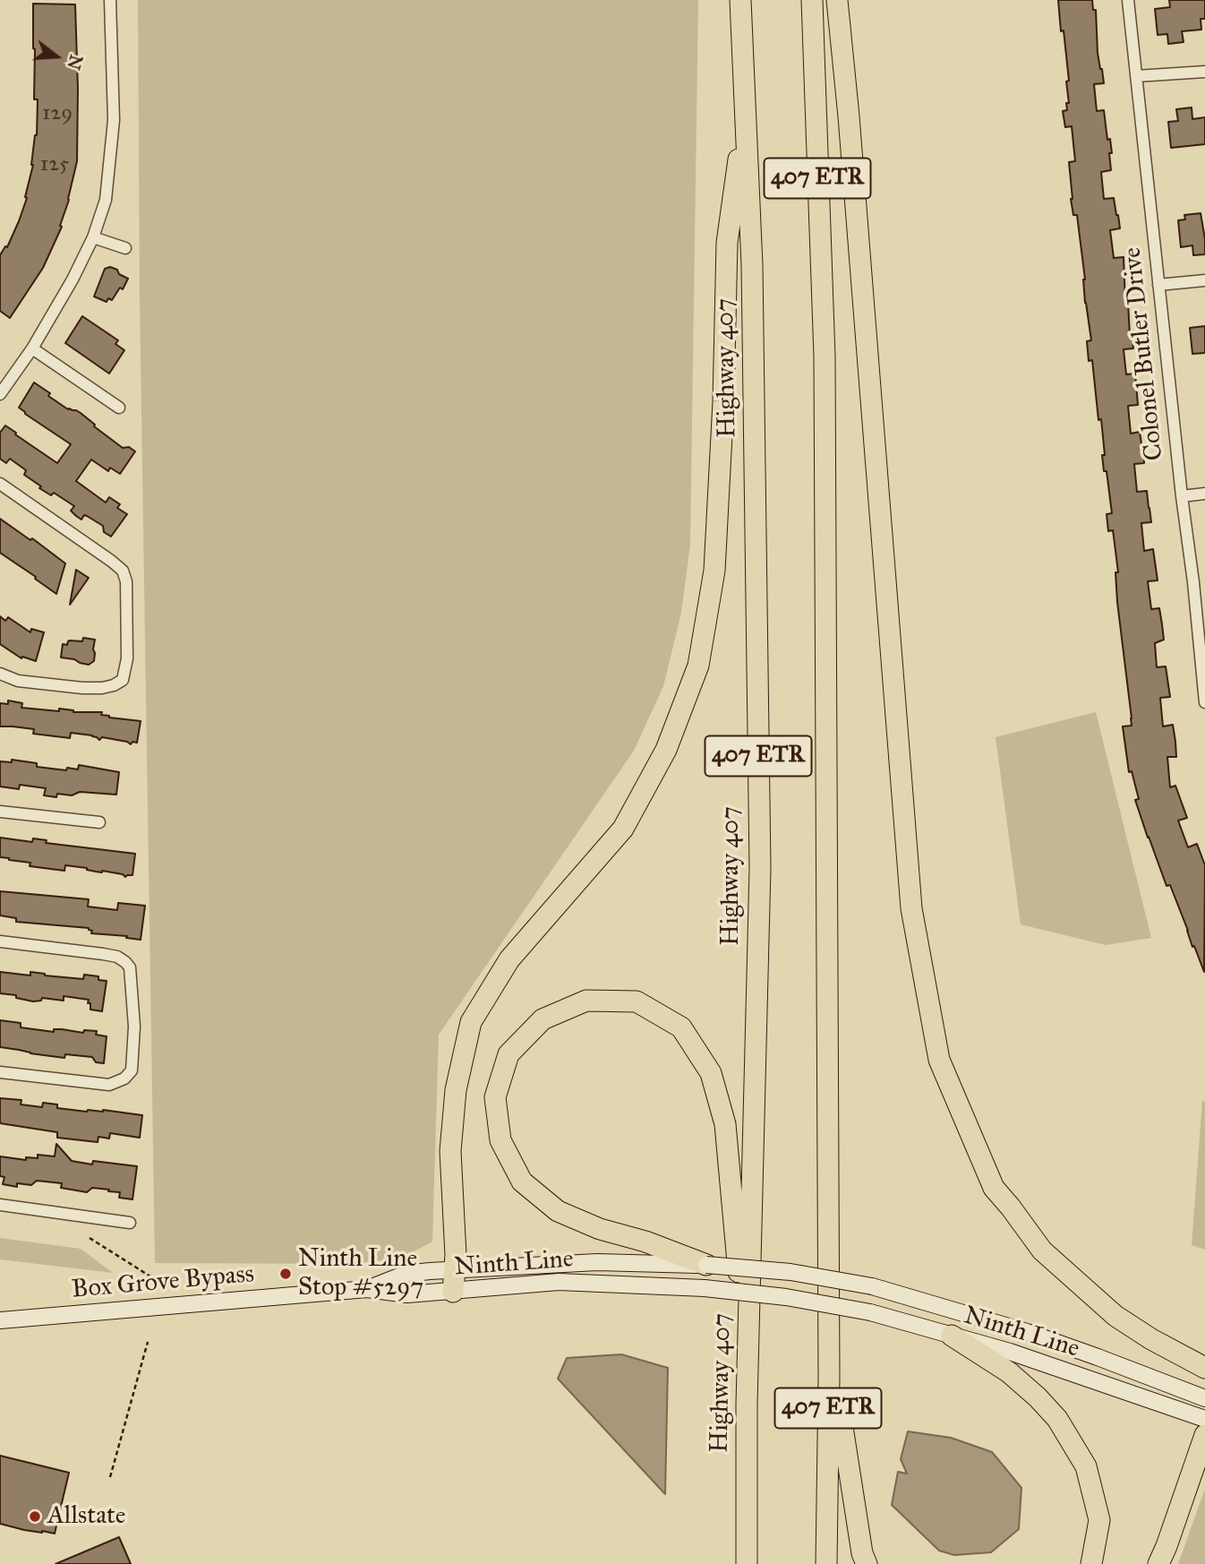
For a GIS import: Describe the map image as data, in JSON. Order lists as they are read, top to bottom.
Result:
{
  "streets": {
    "highway": ["407 ETR", "Highway 407"],
    "main road": ["Ninth Line", "Box Grove Bypass"],
    "street": ["Colonel Butler Drive"]
  },
  "crossings": [
    ["Ninth Line", "Box Grove Bypass"]
  ],
  "places": ["Ninth Line Stop #5297", "Allstate"],
  "house_numbers": ["129", "125"],
  "north": "right"
}
